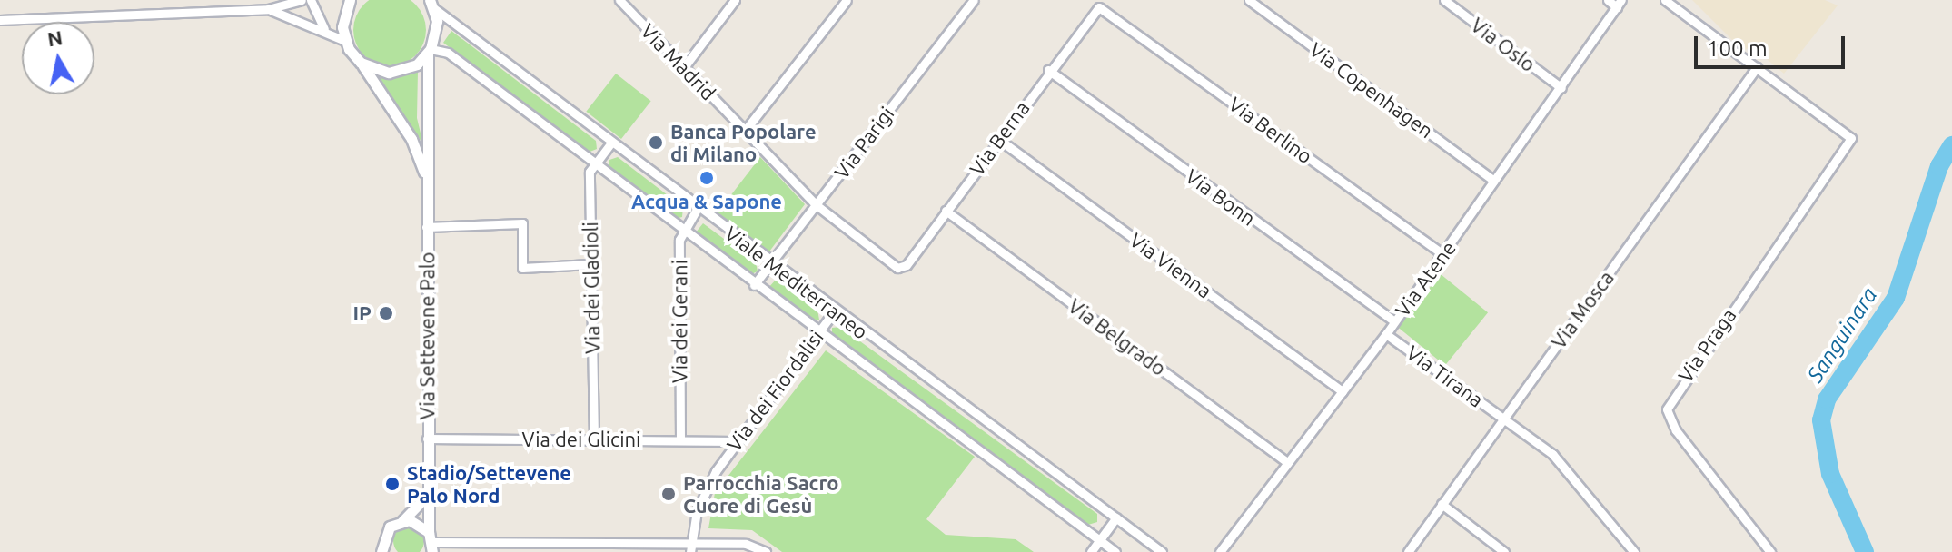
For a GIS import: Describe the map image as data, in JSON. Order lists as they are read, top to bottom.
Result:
{
  "streets": {
    "street": [
      "Via Oslo",
      "Via Madrid",
      "Via Copenhagen",
      "Via Berlino",
      "Via Berna",
      "Via Parigi",
      "Via Bonn",
      "Via Vienna",
      "Via Atene",
      "Viale Mediterraneo",
      "Via dei Gladioli",
      "Via Mosca",
      "Via dei Gerani",
      "Via Settevene Palo",
      "Via Belgrado",
      "Via Praga",
      "Via Tirana",
      "Via dei Fiordalisi",
      "Via dei Glicini"
    ]
  },
  "crossings": [
    ["Via Oslo", "Via Atene"],
    ["Via Madrid", "Via Berna"],
    ["Via Madrid", "Via Parigi"],
    ["Via Copenhagen", "Via Atene"],
    ["Via Berlino", "Via Berna"],
    ["Via Berlino", "Via Atene"],
    ["Via Berna", "Via Bonn"],
    ["Via Berna", "Via Vienna"],
    ["Via Berna", "Via Belgrado"],
    ["Via Parigi", "Viale Mediterraneo"],
    ["Via Bonn", "Via Atene"],
    ["Via Vienna", "Via Atene"],
    ["Via Atene", "Via Belgrado"],
    ["Via Atene", "Via Tirana"],
    ["Viale Mediterraneo", "Via dei Gladioli"],
    ["Viale Mediterraneo", "Via dei Gerani"],
    ["Viale Mediterraneo", "Via Settevene Palo"],
    ["Viale Mediterraneo", "Via dei Fiordalisi"],
    ["Via dei Gladioli", "Via dei Glicini"],
    ["Via Mosca", "Via Praga"],
    ["Via Mosca", "Via Tirana"],
    ["Via dei Gerani", "Via dei Glicini"],
    ["Via Settevene Palo", "Via dei Glicini"],
    ["Via dei Fiordalisi", "Via dei Glicini"]
  ],
  "water": ["Sanguinara"],
  "places": [
    "Banca Popolare di Milano",
    "Acqua & Sapone",
    "IP",
    "Stadio/Settevene Palo Nord",
    "Parrocchia Sacro Cuore di Gesù"
  ],
  "scale_bar": "100 m",
  "north": "top"
}
